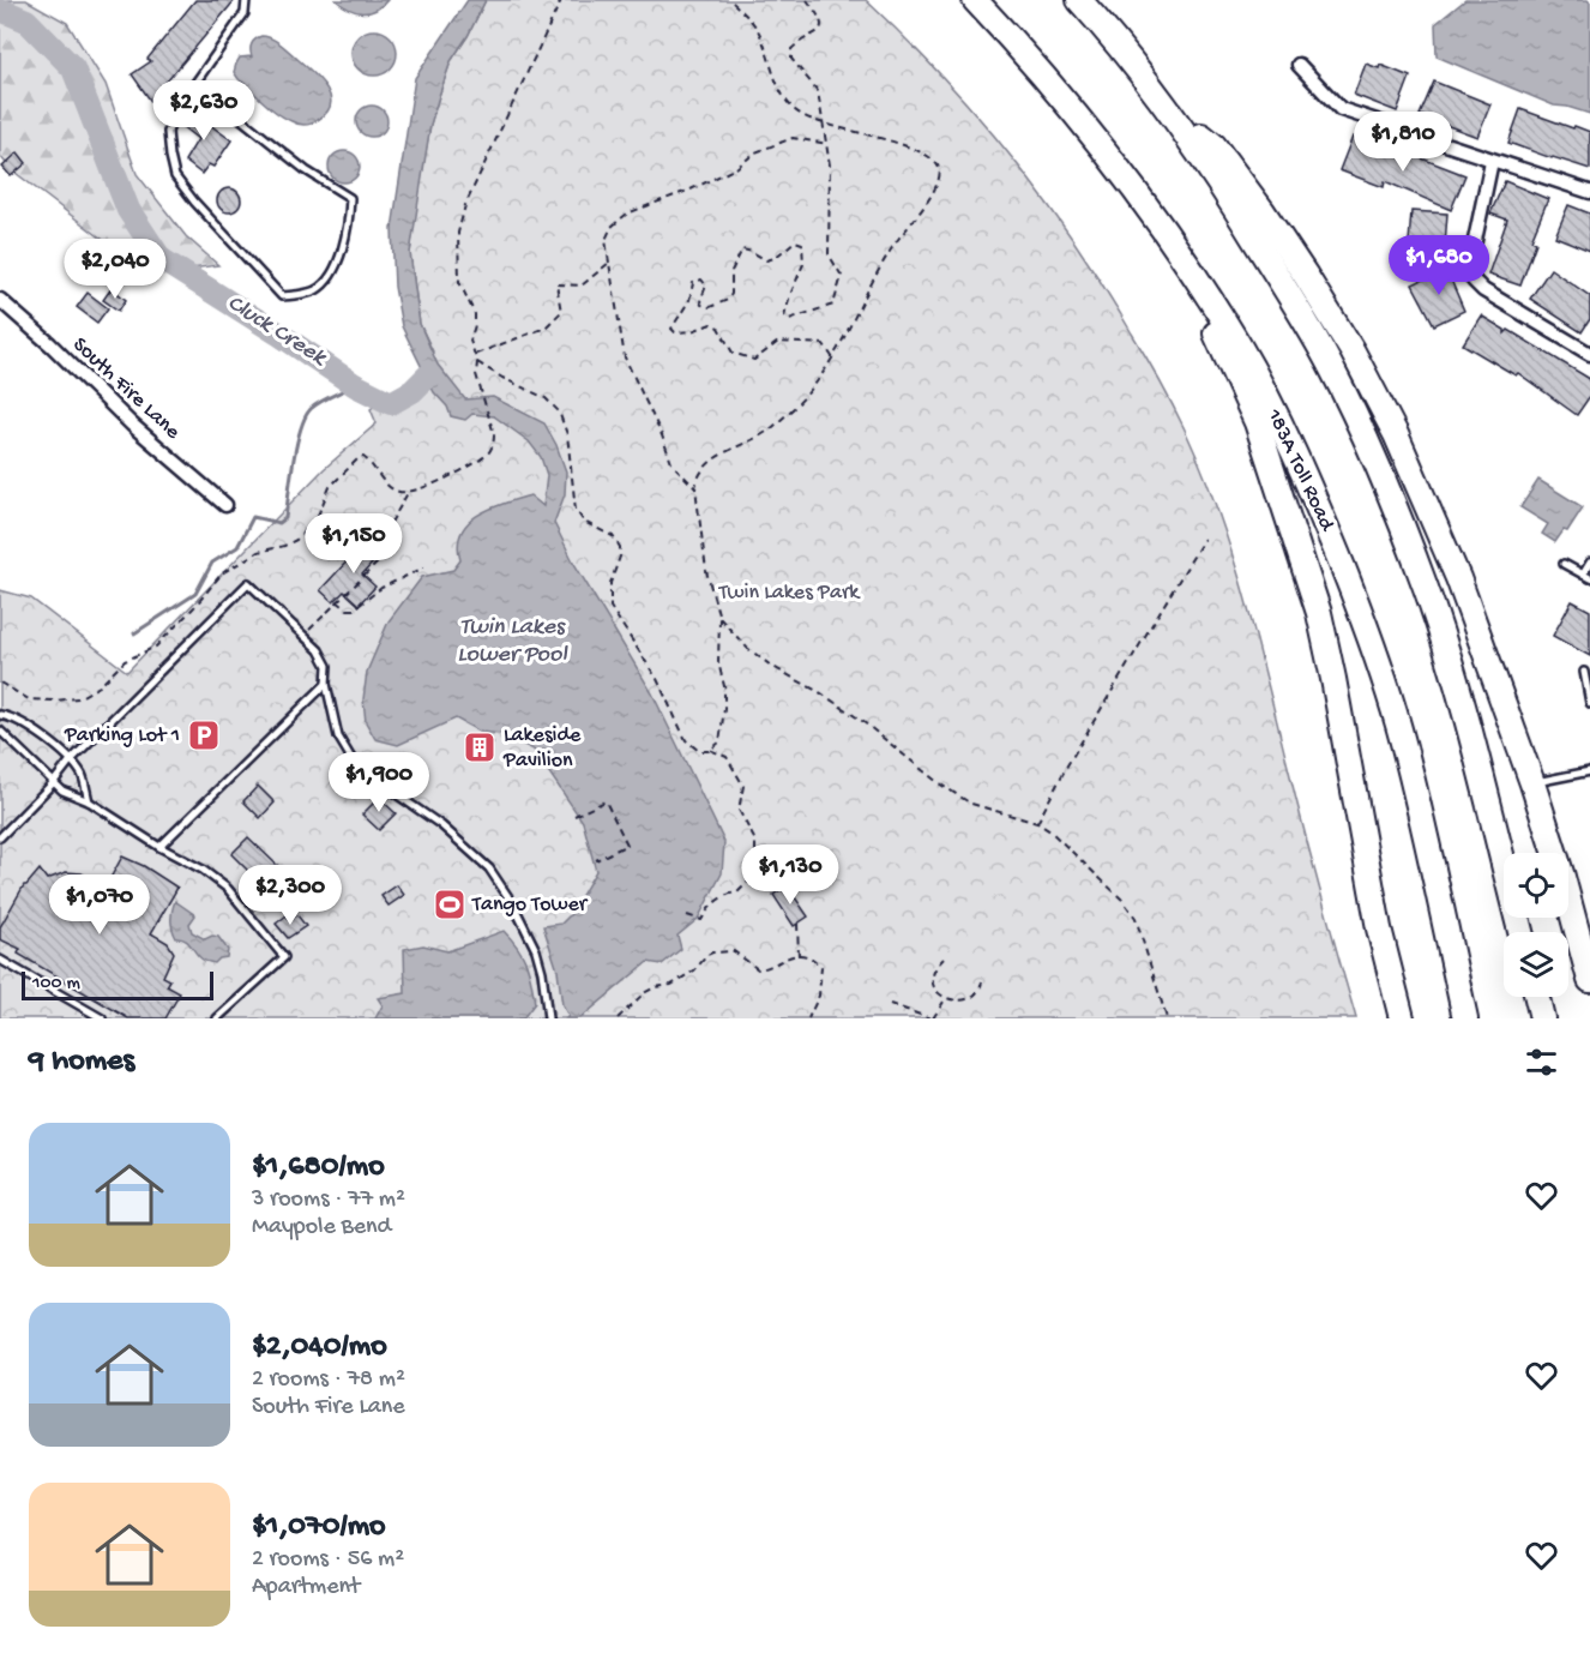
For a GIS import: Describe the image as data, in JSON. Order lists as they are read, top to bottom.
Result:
{
  "streets": {
    "highway": ["183A Toll Road"],
    "street": ["South Fire Lane"]
  },
  "water": ["Cluck Creek", "Twin Lakes Lower Pool"],
  "parks": ["Twin Lakes Park"],
  "places": {
    "parking": ["Parking Lot 1"],
    "building": ["Lakeside Pavilion"],
    "sports": ["Tango Tower"]
  },
  "scale_bar": "100 m",
  "page": {
    "price": [
      "$2,630",
      "$1,810",
      "$1,680",
      "$2,040",
      "$1,150",
      "$1,900",
      "$1,130",
      "$2,300",
      "$1,070"
    ],
    "scale": "100 m",
    "heading": "9 homes",
    "list": [
      {
        "name": "$1,680/mo",
        "note": "3 rooms · 77 m² · Maypole Bend"
      },
      {
        "name": "$2,040/mo",
        "note": "2 rooms · 78 m² · South Fire Lane"
      },
      {
        "name": "$1,070/mo",
        "note": "2 rooms · 56 m² · Apartment"
      }
    ]
  }
}
